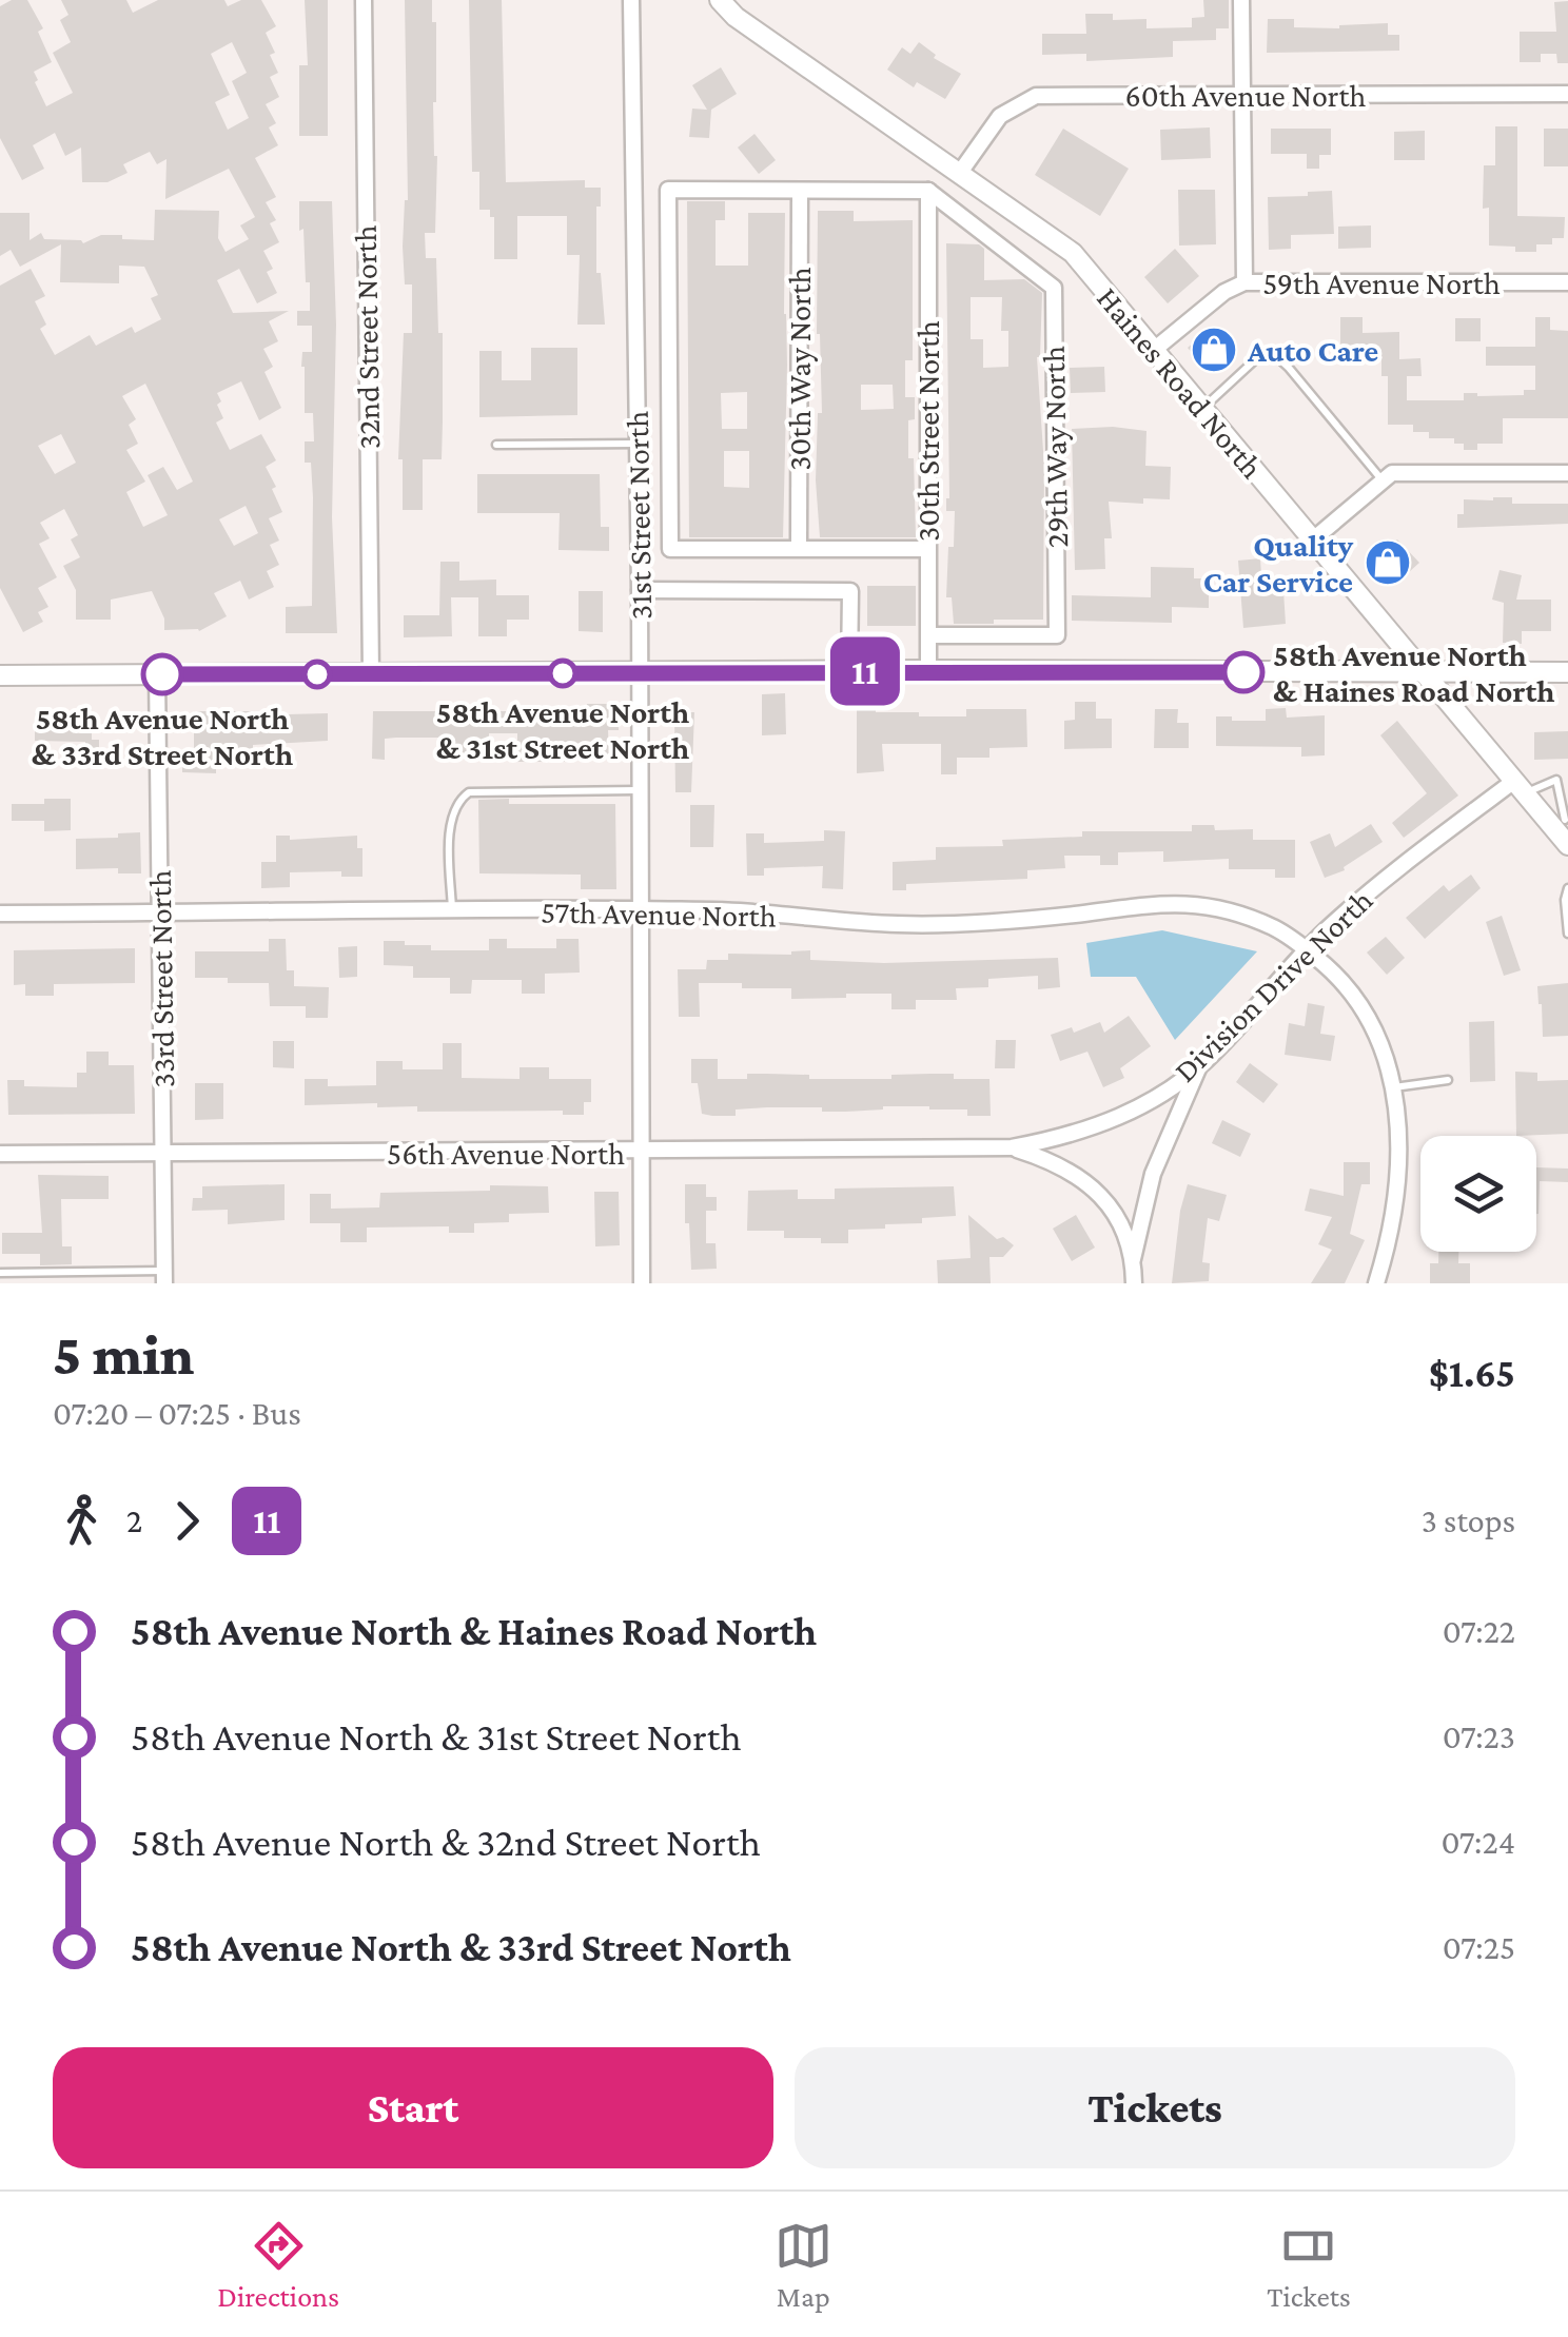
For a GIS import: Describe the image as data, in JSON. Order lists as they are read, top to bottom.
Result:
{
  "streets": {
    "street": [
      "60th Avenue North",
      "59th Avenue North",
      "32nd Street North",
      "30th Way North",
      "Haines Road North",
      "30th Street North",
      "29th Way North",
      "31st Street North",
      "57th Avenue North",
      "33rd Street North",
      "Division Drive North",
      "56th Avenue North"
    ]
  },
  "crossings": [
    ["60th Avenue North", "Haines Road North"],
    ["59th Avenue North", "Haines Road North"],
    ["Haines Road North", "Division Drive North"],
    ["30th Street North", "29th Way North"],
    ["31st Street North", "57th Avenue North"],
    ["31st Street North", "56th Avenue North"],
    ["57th Avenue North", "33rd Street North"],
    ["57th Avenue North", "Division Drive North"],
    ["33rd Street North", "56th Avenue North"],
    ["Division Drive North", "56th Avenue North"]
  ],
  "places": {
    "shop": ["Auto Care", "Quality Car Service"],
    "other": ["58th Avenue North & Haines Road North", "58th Avenue North & 31st Street North", "58th Avenue North & 33rd Street North"]
  },
  "lines": ["bus line 11"],
  "page": {
    "on_map": "11",
    "heading": ["5 min", "07:20 – 07:25 · Bus", "$1.65"],
    "legs": ["2", "11", "3 stops"],
    "list": [
      {
        "name": "58th Avenue North & Haines Road North",
        "value": "07:22"
      },
      {
        "name": "58th Avenue North & 31st Street North",
        "value": "07:23"
      },
      {
        "name": "58th Avenue North & 32nd Street North",
        "value": "07:24"
      },
      {
        "name": "58th Avenue North & 33rd Street North",
        "value": "07:25"
      }
    ],
    "buttons": ["Start", "Tickets"],
    "tabs": ["Directions", "Map", "Tickets"]
  }
}
